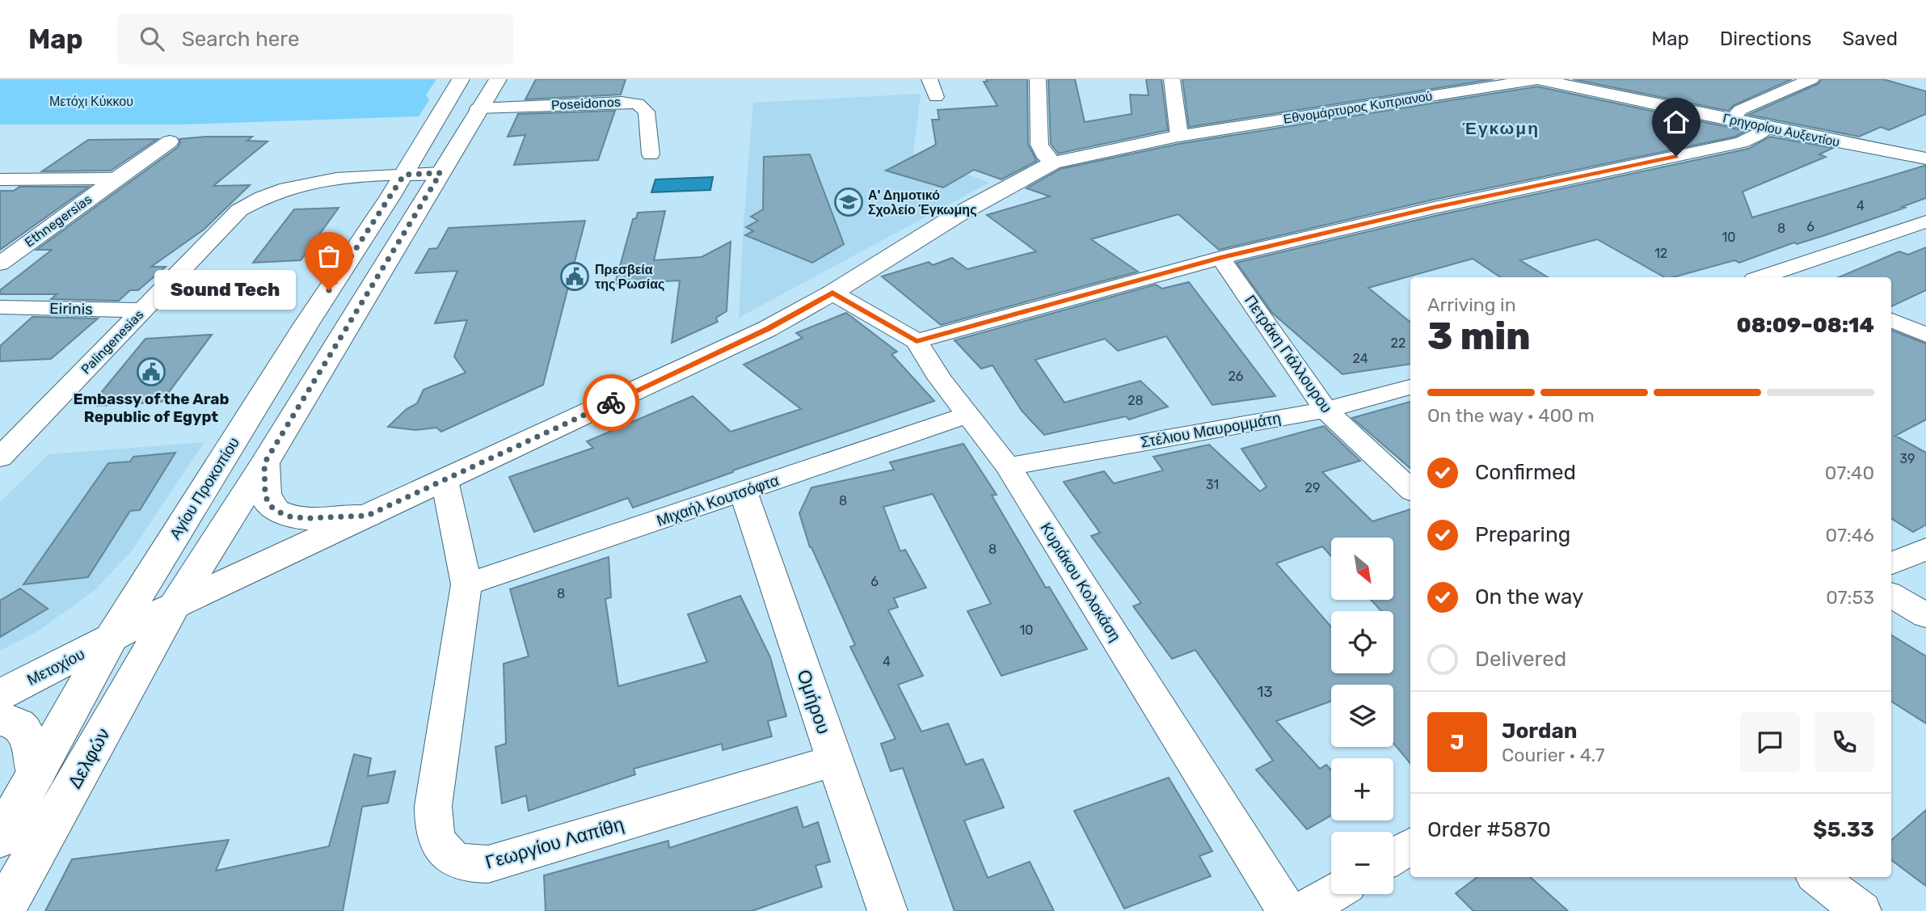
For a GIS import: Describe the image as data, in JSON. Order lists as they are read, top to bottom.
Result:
{
  "streets": {
    "main road": [
      "Γρηγορίου Αυξεντίου",
      "Αγίου Προκοπίου",
      "Μετοχίου",
      "Δελφών"
    ],
    "street": [
      "Poseidonos",
      "Εθνομάρτυρος Κυπριανού",
      "Ethnegersias",
      "Eirinis",
      "Palingenesias",
      "Πετράκη Γιάλλουρου",
      "Στέλιου Μαυρομμάτη",
      "Μιχαήλ Κουτσόφτα",
      "Κυριάκου Κολοκάση",
      "Ομήρου",
      "Γεωργίου Λαπίθη"
    ]
  },
  "crossings": [
    ["Εθνομάρτυρος Κυπριανού", "Γρηγορίου Αυξεντίου"],
    ["Εθνομάρτυρος Κυπριανού", "Μετοχίου"],
    ["Eirinis", "Palingenesias"],
    ["Palingenesias", "Αγίου Προκοπίου"],
    ["Πετράκη Γιάλλουρου", "Στέλιου Μαυρομμάτη"],
    ["Στέλιου Μαυρομμάτη", "Κυριάκου Κολοκάση"],
    ["Αγίου Προκοπίου", "Μετοχίου"],
    ["Μιχαήλ Κουτσόφτα", "Κυριάκου Κολοκάση"],
    ["Μιχαήλ Κουτσόφτα", "Ομήρου"],
    ["Μιχαήλ Κουτσόφτα", "Γεωργίου Λαπίθη"],
    ["Κυριάκου Κολοκάση", "Μετοχίου"],
    ["Μετοχίου", "Δελφών"],
    ["Μετοχίου", "Γεωργίου Λαπίθη"],
    ["Ομήρου", "Γεωργίου Λαπίθη"]
  ],
  "districts": ["Έγκωμη"],
  "parks": ["Μετόχι Κύκκου"],
  "places": {
    "school or university": ["Α' Δημοτικό Σχολείο Έγκωμης"],
    "public building": ["Πρεσβεία της Ρωσίας", "Embassy of the Arab Republic of Egypt"],
    "other": ["Sound Tech"]
  },
  "house_numbers": [
    "4",
    "6",
    "8",
    "10",
    "12",
    "22",
    "24",
    "26",
    "28",
    "39",
    "31",
    "29",
    "8",
    "8",
    "6",
    "8",
    "10",
    "4",
    "13"
  ],
  "north": "bottom right",
  "page": {
    "header": "Map",
    "search": "Search here",
    "nav": ["Map", "Directions", "Saved"],
    "bubble": "Sound Tech",
    "heading": ["3 min", "Arriving in", "08:09–08:14"],
    "panel": [
      "Jordan",
      "Courier · 4.7",
      "Order #5870",
      "$5.33"
    ],
    "bar": "On the way · 400 m",
    "list": [
      ["Confirmed", "07:40"],
      ["Preparing", "07:46"],
      ["On the way", "07:53"],
      "Delivered"
    ],
    "map_buttons": ["+", "−"],
    "round": "J"
  }
}
